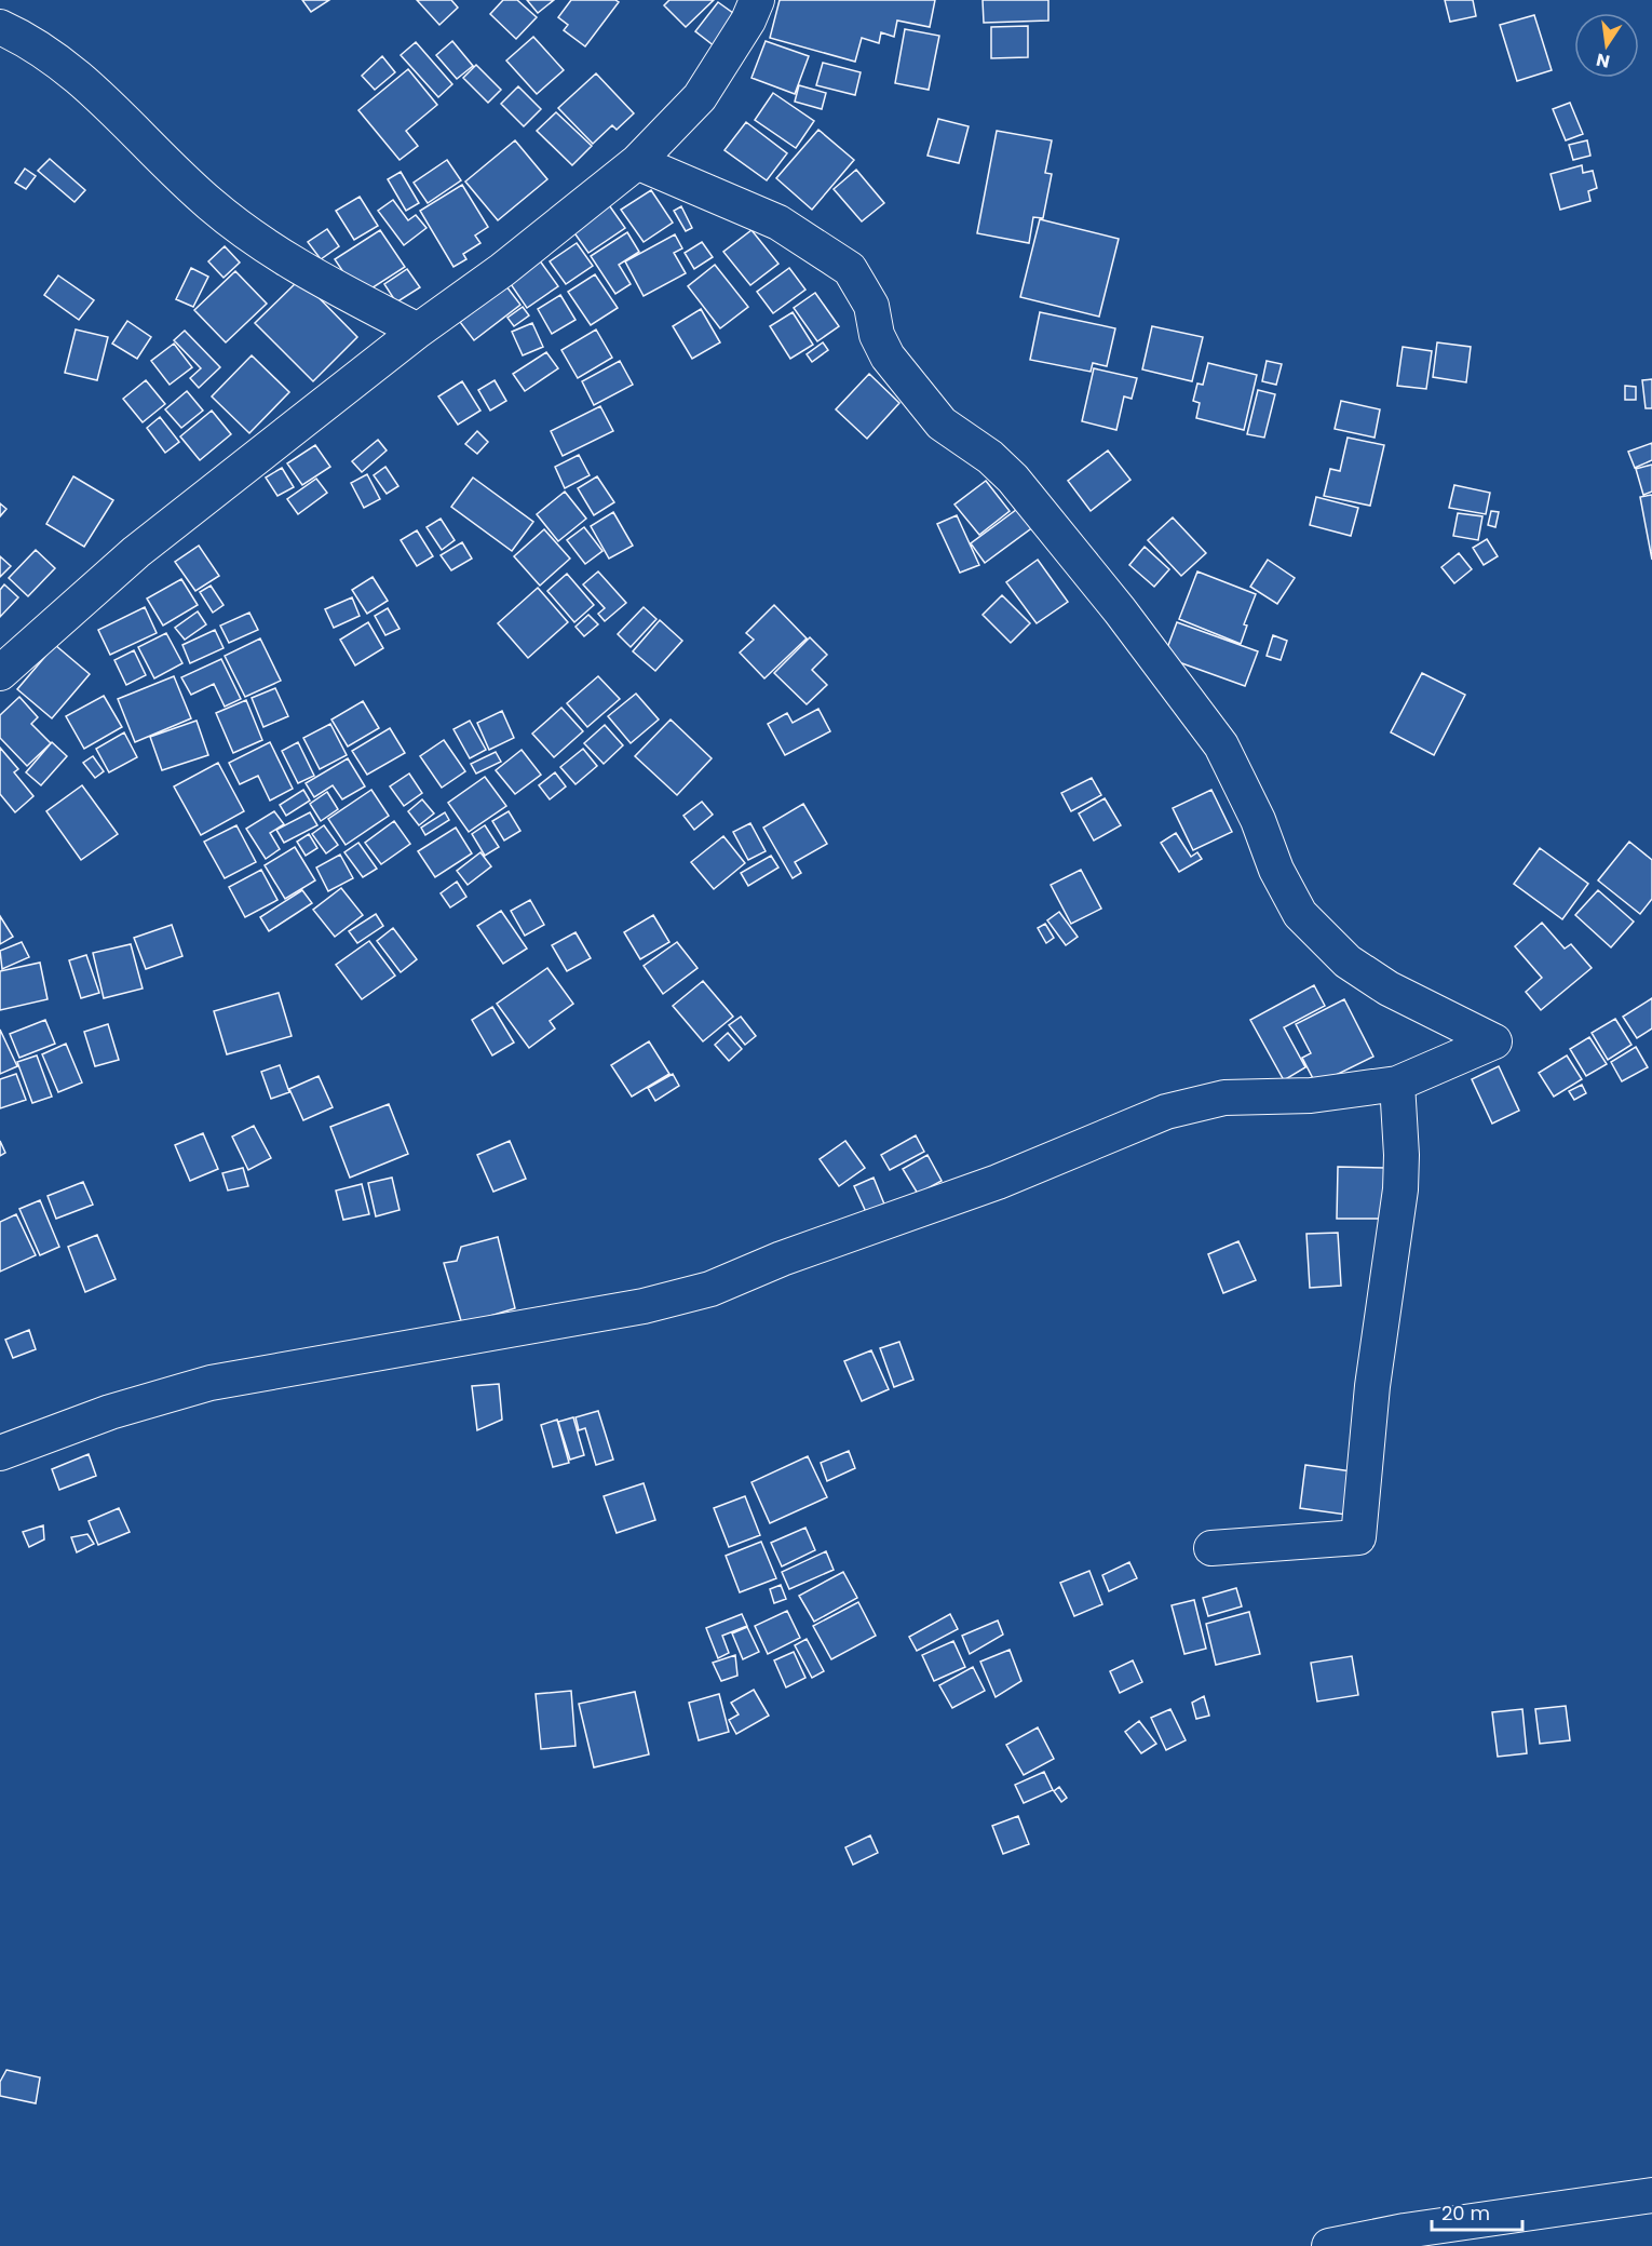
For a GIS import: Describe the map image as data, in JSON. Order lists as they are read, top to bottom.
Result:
{
  "scale_bar": "20 m",
  "north": "bottom"
}
